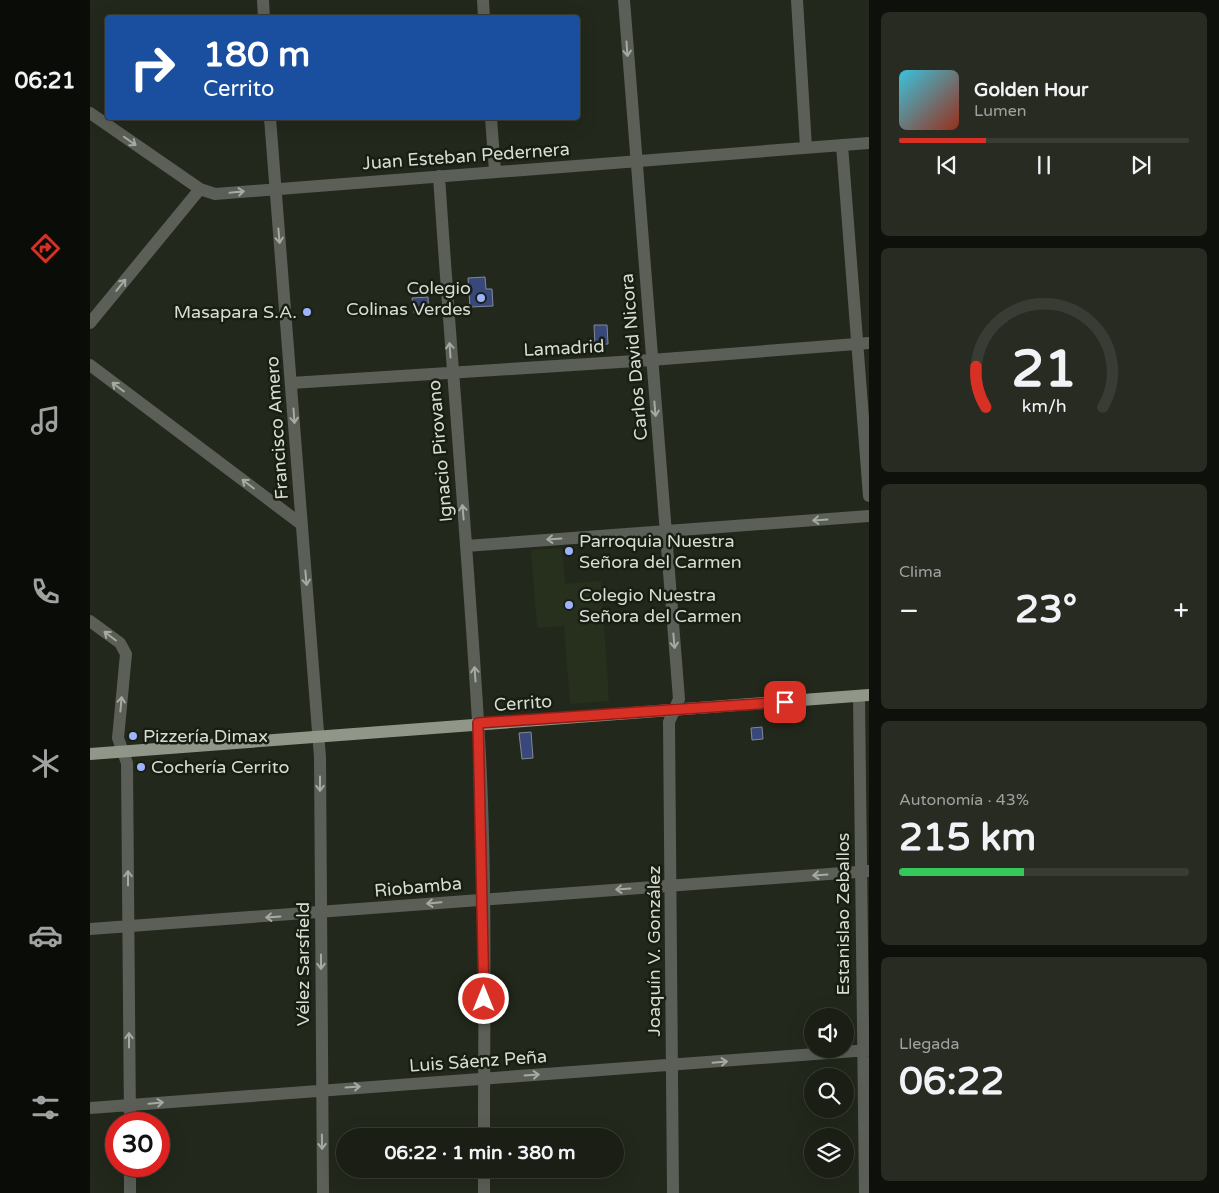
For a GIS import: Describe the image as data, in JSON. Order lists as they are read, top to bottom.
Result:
{
  "streets": {
    "main road": ["Cerrito"],
    "street": [
      "Juan Esteban Pedernera",
      "Lamadrid",
      "Carlos David Nicora",
      "Francisco Amero",
      "Ignacio Pirovano",
      "Riobamba",
      "Estanislao Zeballos",
      "Joaquín V. González",
      "Vélez Sarsfield",
      "Luis Sáenz Peña"
    ]
  },
  "crossings": [
    ["Juan Esteban Pedernera", "Carlos David Nicora"],
    ["Juan Esteban Pedernera", "Francisco Amero"],
    ["Juan Esteban Pedernera", "Ignacio Pirovano"],
    ["Lamadrid", "Carlos David Nicora"],
    ["Lamadrid", "Francisco Amero"],
    ["Lamadrid", "Ignacio Pirovano"],
    ["Carlos David Nicora", "Cerrito"],
    ["Carlos David Nicora", "Joaquín V. González"],
    ["Francisco Amero", "Cerrito"],
    ["Francisco Amero", "Vélez Sarsfield"],
    ["Ignacio Pirovano", "Cerrito"],
    ["Ignacio Pirovano", "Riobamba"],
    ["Ignacio Pirovano", "Luis Sáenz Peña"],
    ["Cerrito", "Estanislao Zeballos"],
    ["Cerrito", "Joaquín V. González"],
    ["Cerrito", "Vélez Sarsfield"],
    ["Riobamba", "Estanislao Zeballos"],
    ["Riobamba", "Joaquín V. González"],
    ["Riobamba", "Vélez Sarsfield"],
    ["Estanislao Zeballos", "Luis Sáenz Peña"],
    ["Joaquín V. González", "Luis Sáenz Peña"],
    ["Vélez Sarsfield", "Luis Sáenz Peña"]
  ],
  "one_way": [
    "Carlos David Nicora",
    "Francisco Amero",
    "Ignacio Pirovano",
    "Riobamba",
    "Vélez Sarsfield",
    "Luis Sáenz Peña"
  ],
  "places": [
    "Colegio Colinas Verdes",
    "Masapara S.A.",
    "Parroquia Nuestra Señora del Carmen",
    "Colegio Nuestra Señora del Carmen",
    "Pizzería Dimax",
    "Cochería Cerrito"
  ],
  "page": {
    "tabs": "06:21",
    "turn": ["180 m", "Cerrito"],
    "song": ["Golden Hour", "Lumen"],
    "tile": [
      "Clima",
      ["Autonomía · 43%", "215 km"],
      ["Llegada", "06:22"]
    ],
    "heat": ["−", "23°", "+"],
    "limit": "30",
    "trip": "06:22 · 1 min · 380 m",
    "gauge": ["21", "km/h"]
  }
}
